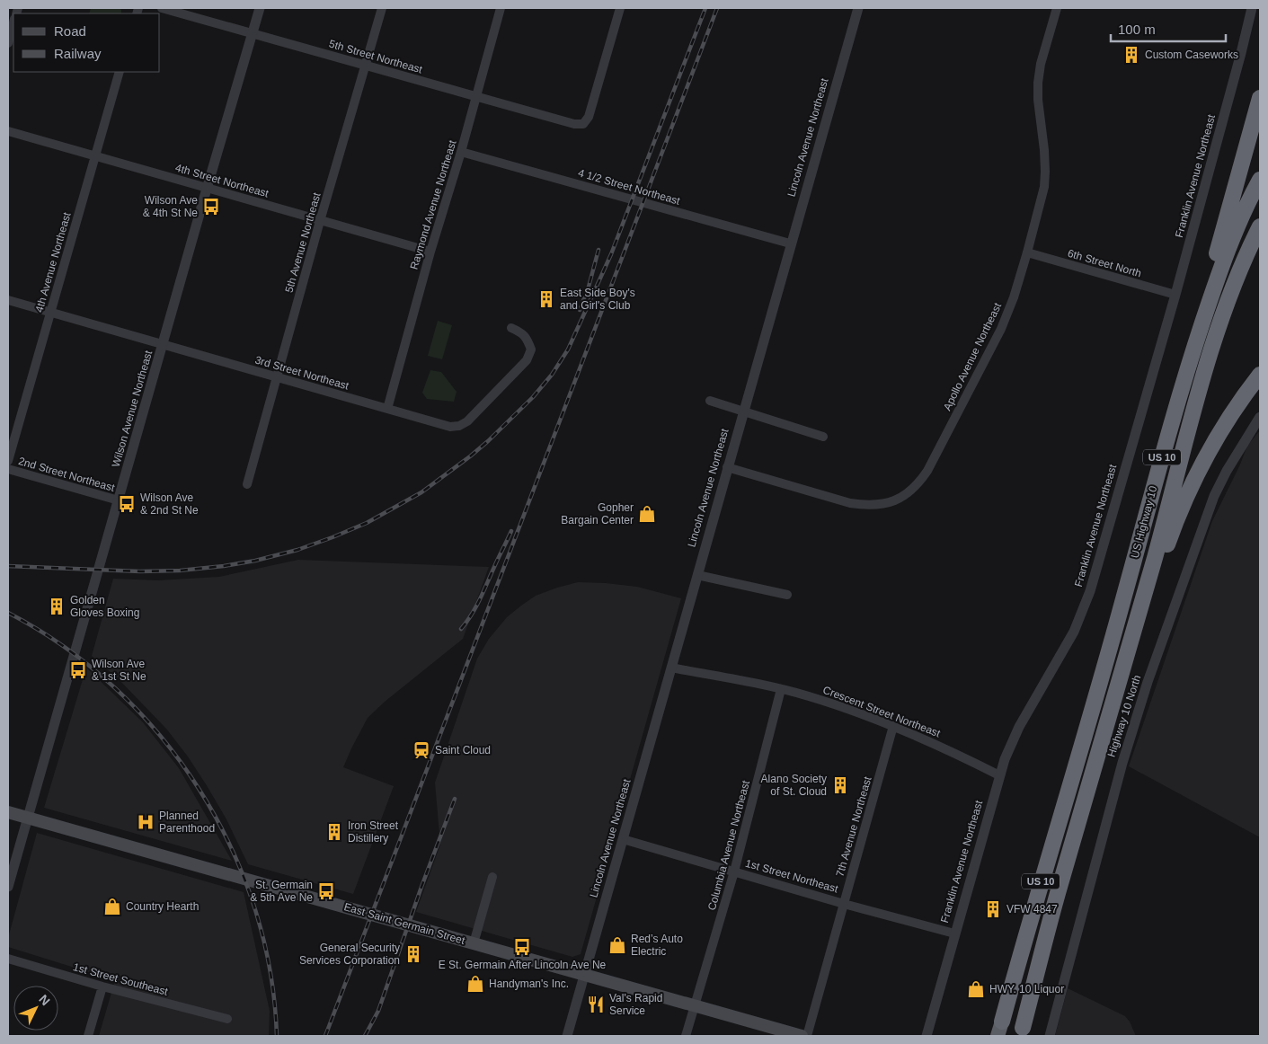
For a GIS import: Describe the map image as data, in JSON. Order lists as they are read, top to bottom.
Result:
{
  "streets": {
    "highway": ["US 10", "US Highway 10"],
    "main road": ["East Saint Germain Street"],
    "street": [
      "5th Street Northeast",
      "Lincoln Avenue Northeast",
      "Franklin Avenue Northeast",
      "4th Street Northeast",
      "4 1/2 Street Northeast",
      "Raymond Avenue Northeast",
      "5th Avenue Northeast",
      "4th Avenue Northeast",
      "6th Street North",
      "Apollo Avenue Northeast",
      "3rd Street Northeast",
      "Wilson Avenue Northeast",
      "2nd Street Northeast",
      "Crescent Street Northeast",
      "Highway 10 North",
      "7th Avenue Northeast",
      "Columbia Avenue Northeast",
      "1st Street Northeast",
      "1st Street Southeast"
    ]
  },
  "crossings": [
    ["5th Street Northeast", "Raymond Avenue Northeast"],
    ["5th Street Northeast", "5th Avenue Northeast"],
    ["5th Street Northeast", "Wilson Avenue Northeast"],
    ["Lincoln Avenue Northeast", "4 1/2 Street Northeast"],
    ["Lincoln Avenue Northeast", "Apollo Avenue Northeast"],
    ["Lincoln Avenue Northeast", "Crescent Street Northeast"],
    ["Lincoln Avenue Northeast", "1st Street Northeast"],
    ["Lincoln Avenue Northeast", "East Saint Germain Street"],
    ["Franklin Avenue Northeast", "6th Street North"],
    ["Franklin Avenue Northeast", "Crescent Street Northeast"],
    ["Franklin Avenue Northeast", "1st Street Northeast"],
    ["4th Street Northeast", "Raymond Avenue Northeast"],
    ["4th Street Northeast", "5th Avenue Northeast"],
    ["4th Street Northeast", "4th Avenue Northeast"],
    ["4th Street Northeast", "Wilson Avenue Northeast"],
    ["4 1/2 Street Northeast", "Raymond Avenue Northeast"],
    ["Raymond Avenue Northeast", "3rd Street Northeast"],
    ["5th Avenue Northeast", "3rd Street Northeast"],
    ["4th Avenue Northeast", "3rd Street Northeast"],
    ["6th Street North", "Apollo Avenue Northeast"],
    ["3rd Street Northeast", "Wilson Avenue Northeast"],
    ["Wilson Avenue Northeast", "2nd Street Northeast"],
    ["Wilson Avenue Northeast", "East Saint Germain Street"],
    ["Crescent Street Northeast", "7th Avenue Northeast"],
    ["Crescent Street Northeast", "Columbia Avenue Northeast"],
    ["7th Avenue Northeast", "1st Street Northeast"],
    ["Columbia Avenue Northeast", "1st Street Northeast"],
    ["Columbia Avenue Northeast", "East Saint Germain Street"]
  ],
  "places": {
    "building": [
      "Custom Caseworks",
      "East Side Boy's and Girl's Club",
      "Golden Gloves Boxing",
      "Alano Society of St. Cloud",
      "Iron Street Distillery",
      "VFW 4847",
      "General Security Services Corporation"
    ],
    "bus stop": [
      "Wilson Ave & 4th St Ne",
      "Wilson Ave & 2nd St Ne",
      "Wilson Ave & 1st St Ne",
      "St. Germain & 5th Ave Ne",
      "E St. Germain After Lincoln Ave Ne"
    ],
    "shop": [
      "Gopher Bargain Center",
      "Country Hearth",
      "Red’s Auto Electric",
      "Handyman's Inc.",
      "HWY. 10 Liquor"
    ],
    "station": ["Saint Cloud"],
    "hospital": ["Planned Parenthood"],
    "restaurant": ["Val's Rapid Service"]
  },
  "legend": ["Road", "Railway"],
  "scale_bar": "100 m",
  "north": "top right"
}
